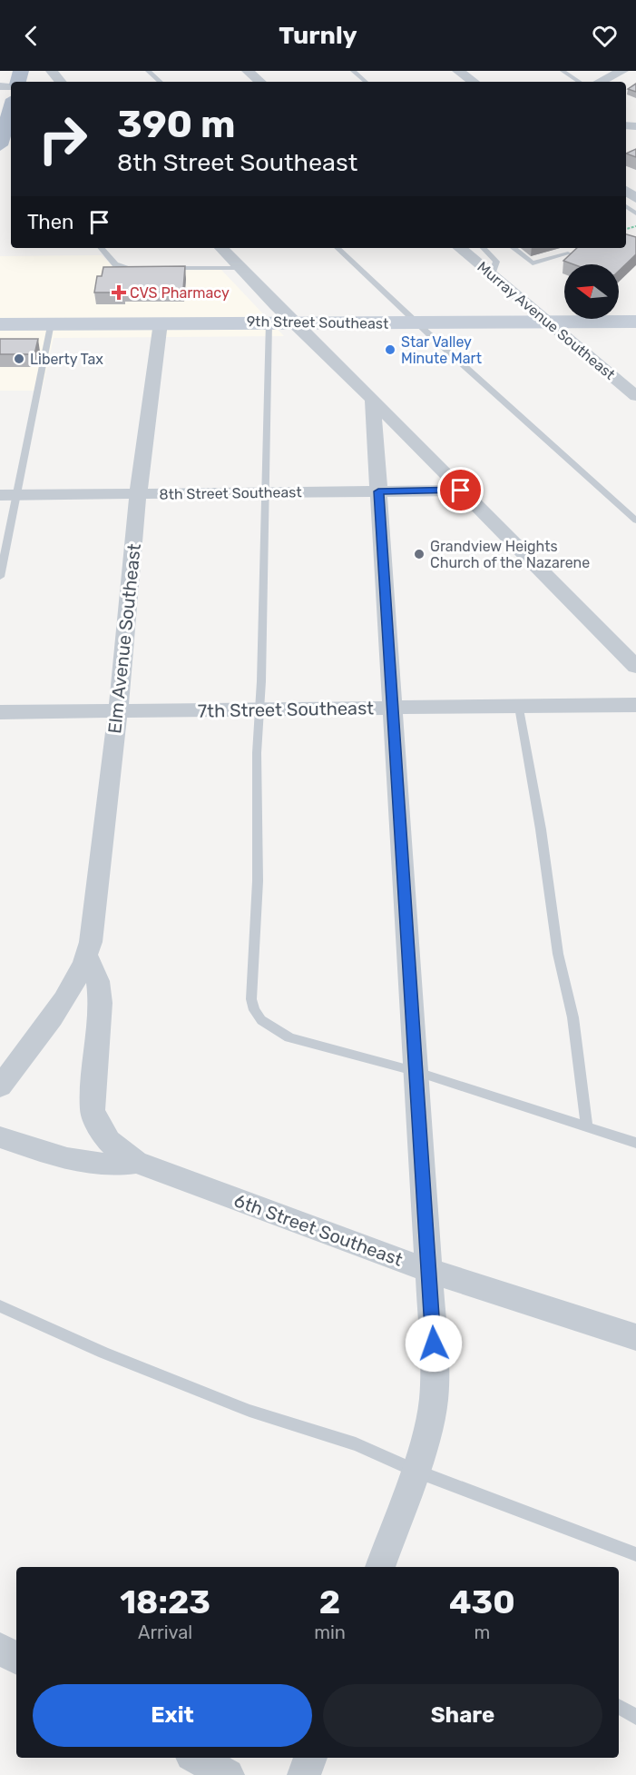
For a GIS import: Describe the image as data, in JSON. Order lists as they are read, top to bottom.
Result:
{
  "streets": {
    "street": [
      "Murray Avenue Southeast",
      "9th Street Southeast",
      "8th Street Southeast",
      "Elm Avenue Southeast",
      "7th Street Southeast",
      "6th Street Southeast"
    ]
  },
  "crossings": [
    ["Murray Avenue Southeast", "9th Street Southeast"],
    ["9th Street Southeast", "Elm Avenue Southeast"],
    ["8th Street Southeast", "Elm Avenue Southeast"],
    ["Elm Avenue Southeast", "7th Street Southeast"]
  ],
  "places": {
    "health": ["CVS Pharmacy"],
    "other": ["Star Valley Minute Mart", "Liberty Tax", "Grandview Heights Church of the Nazarene"]
  },
  "north": "left",
  "page": {
    "header": "Turnly",
    "turn": ["390 m", "8th Street Southeast"],
    "then": "Then",
    "eta": [
      "18:23",
      "Arrival",
      "2",
      "min",
      "430",
      "m"
    ],
    "buttons": ["Exit", "Share"]
  }
}
